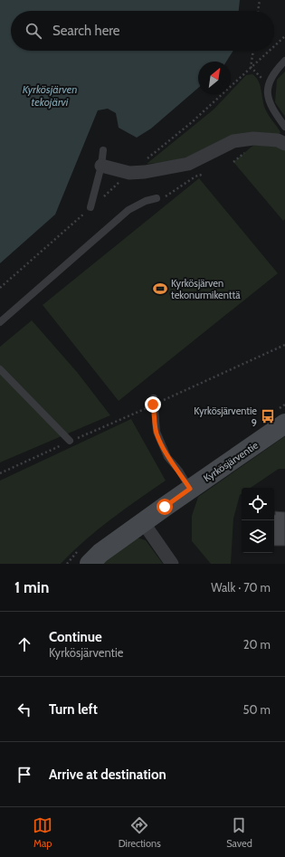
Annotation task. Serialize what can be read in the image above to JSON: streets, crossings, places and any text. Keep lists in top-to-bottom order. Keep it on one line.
{"streets":{"street":["Kyrkösjärventie"]},"water":["Kyrkösjärven tekojärvi"],"places":{"sports":["Kyrkösjärven tekonurmikenttä"],"bus stop":["Kyrkösjärventie 9"]},"north":"top right","page":{"search":"Search here","heading":["1 min","Walk · 70 m"],"list":[["Continue","Kyrkösjärventie","20 m"],["Turn left","50 m"],"Arrive at destination"],"nav":["Map","Directions","Saved"]}}
